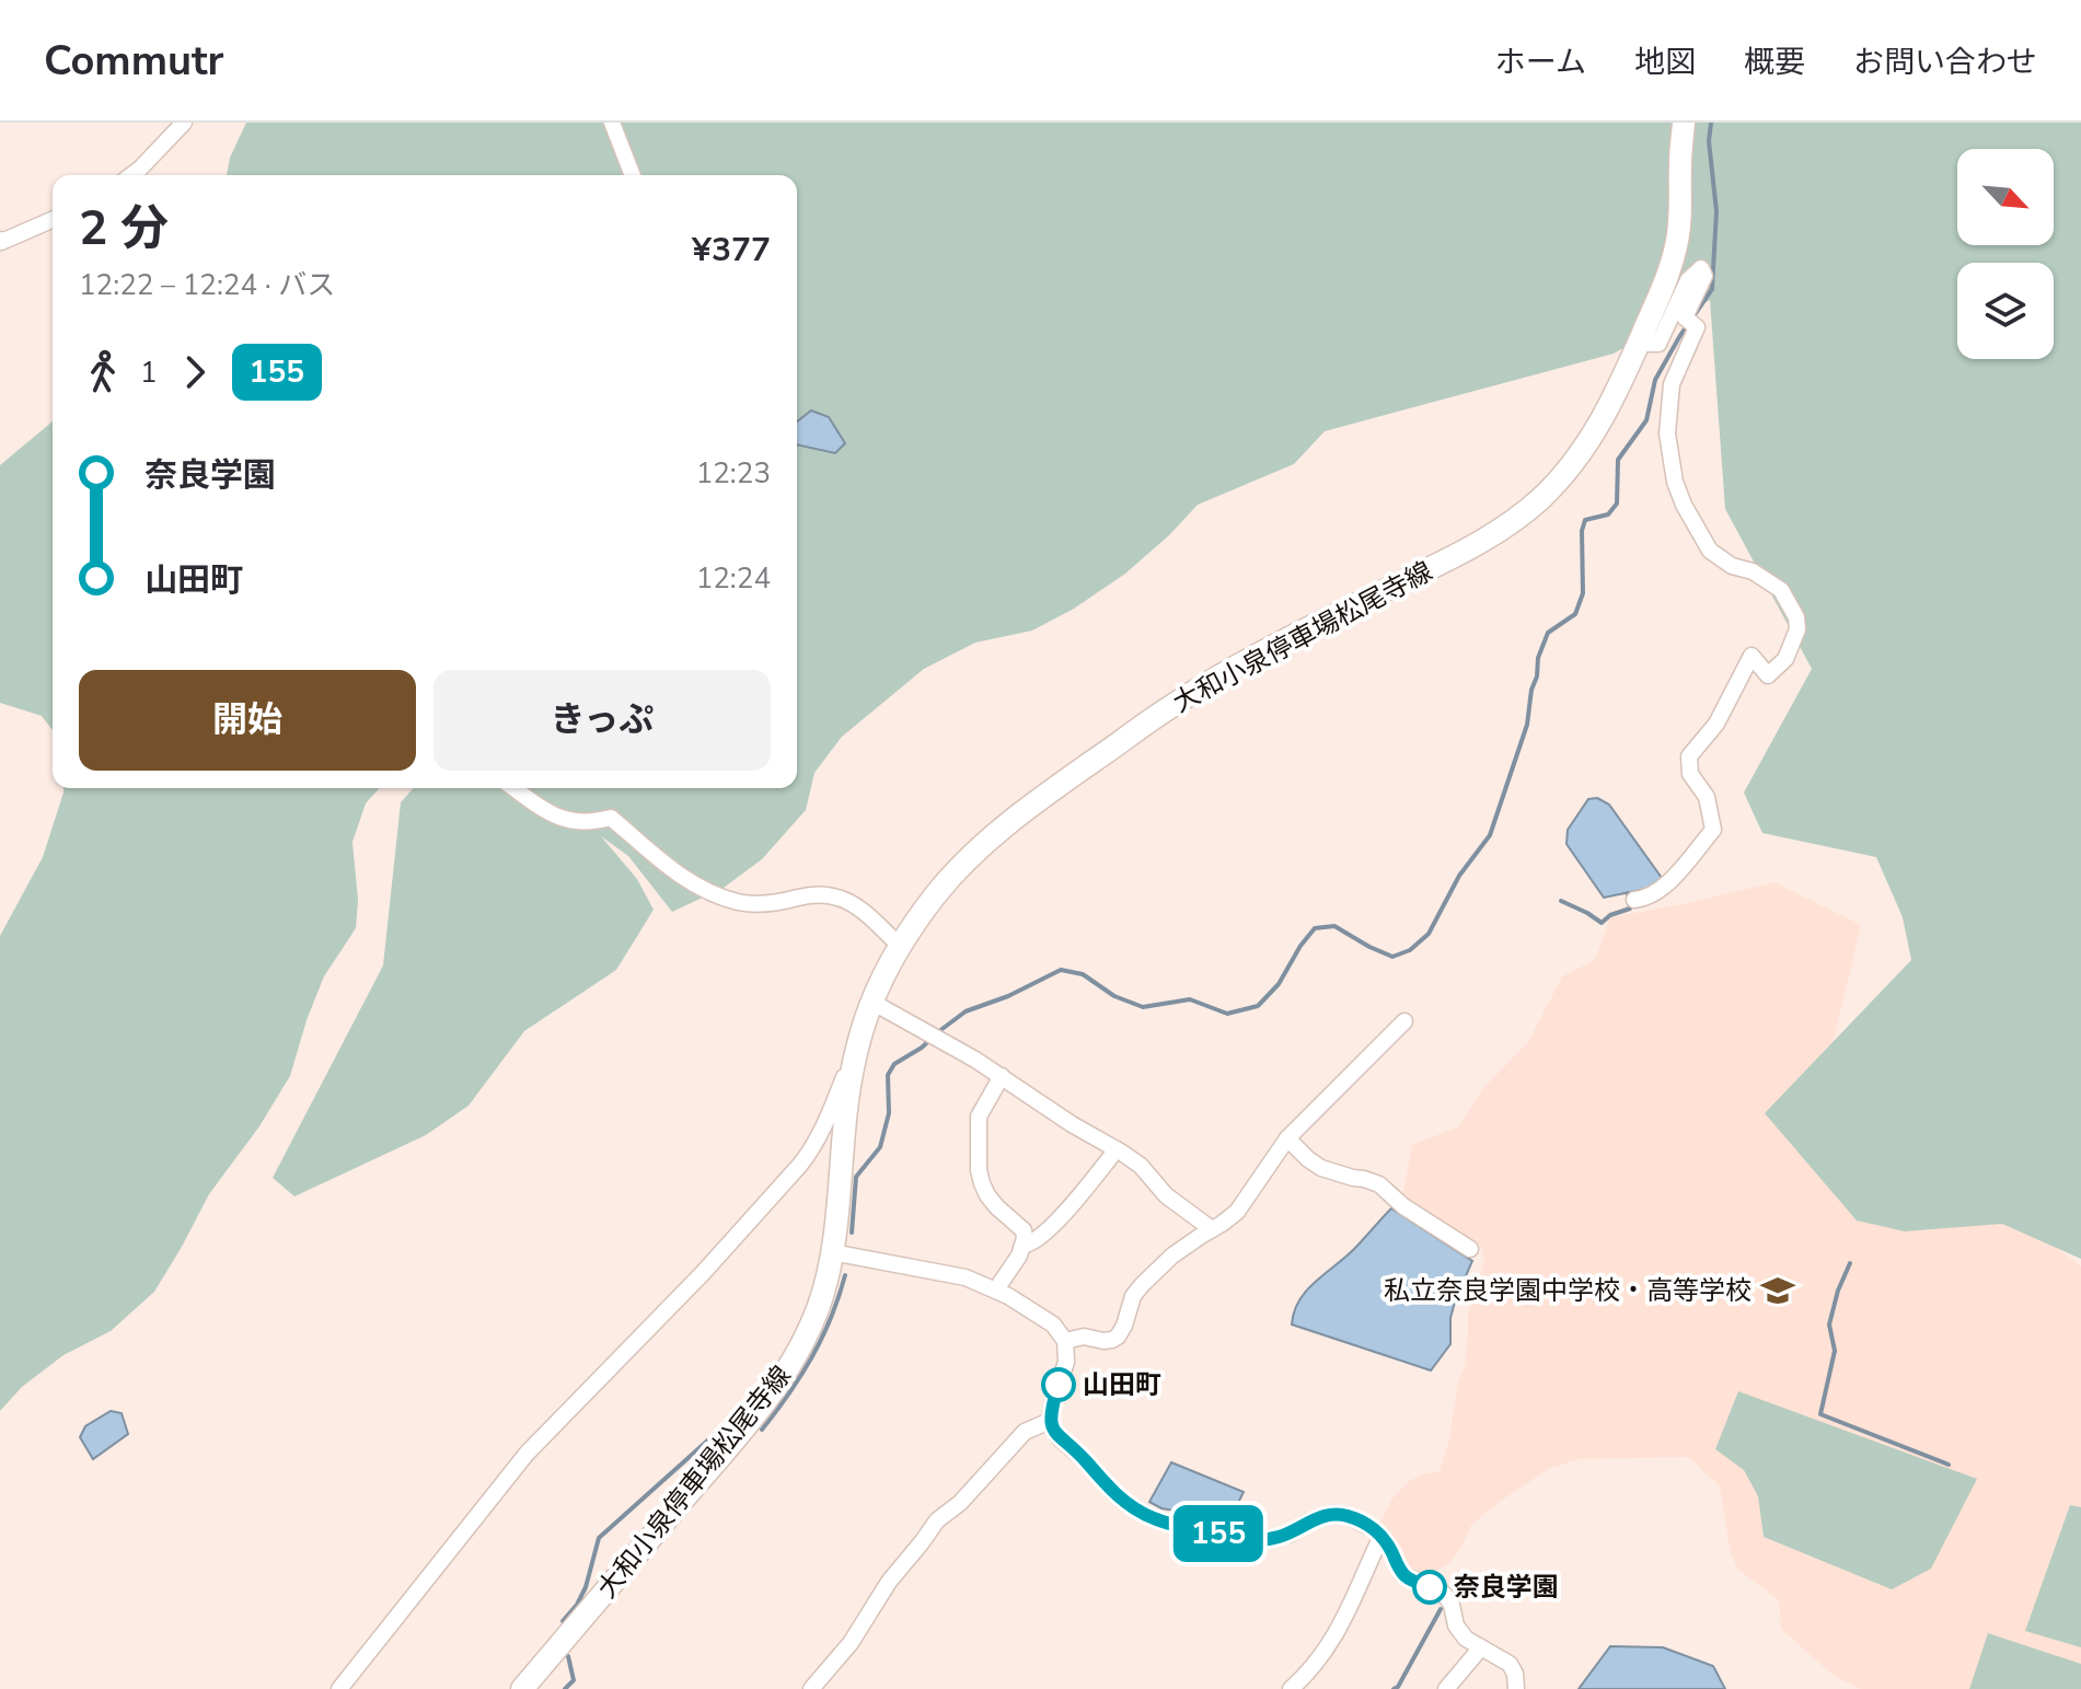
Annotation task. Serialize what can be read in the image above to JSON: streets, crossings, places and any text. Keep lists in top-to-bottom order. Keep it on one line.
{"streets":{"main road":["大和小泉停車場松尾寺線"]},"places":{"school or university":["私立奈良学園中学校・高等学校"],"other":["山田町","奈良学園"]},"lines":["bus line 155"],"north":"bottom right","page":{"header":"Commutr","nav":["ホーム","地図","概要","お問い合わせ"],"on_map":"155","heading":["2 分","12:22 – 12:24 · バス","¥377"],"legs":["1","155"],"list":[{"name":"奈良学園","value":"12:23"},{"name":"山田町","value":"12:24"}],"buttons":["開始","きっぷ"]}}
